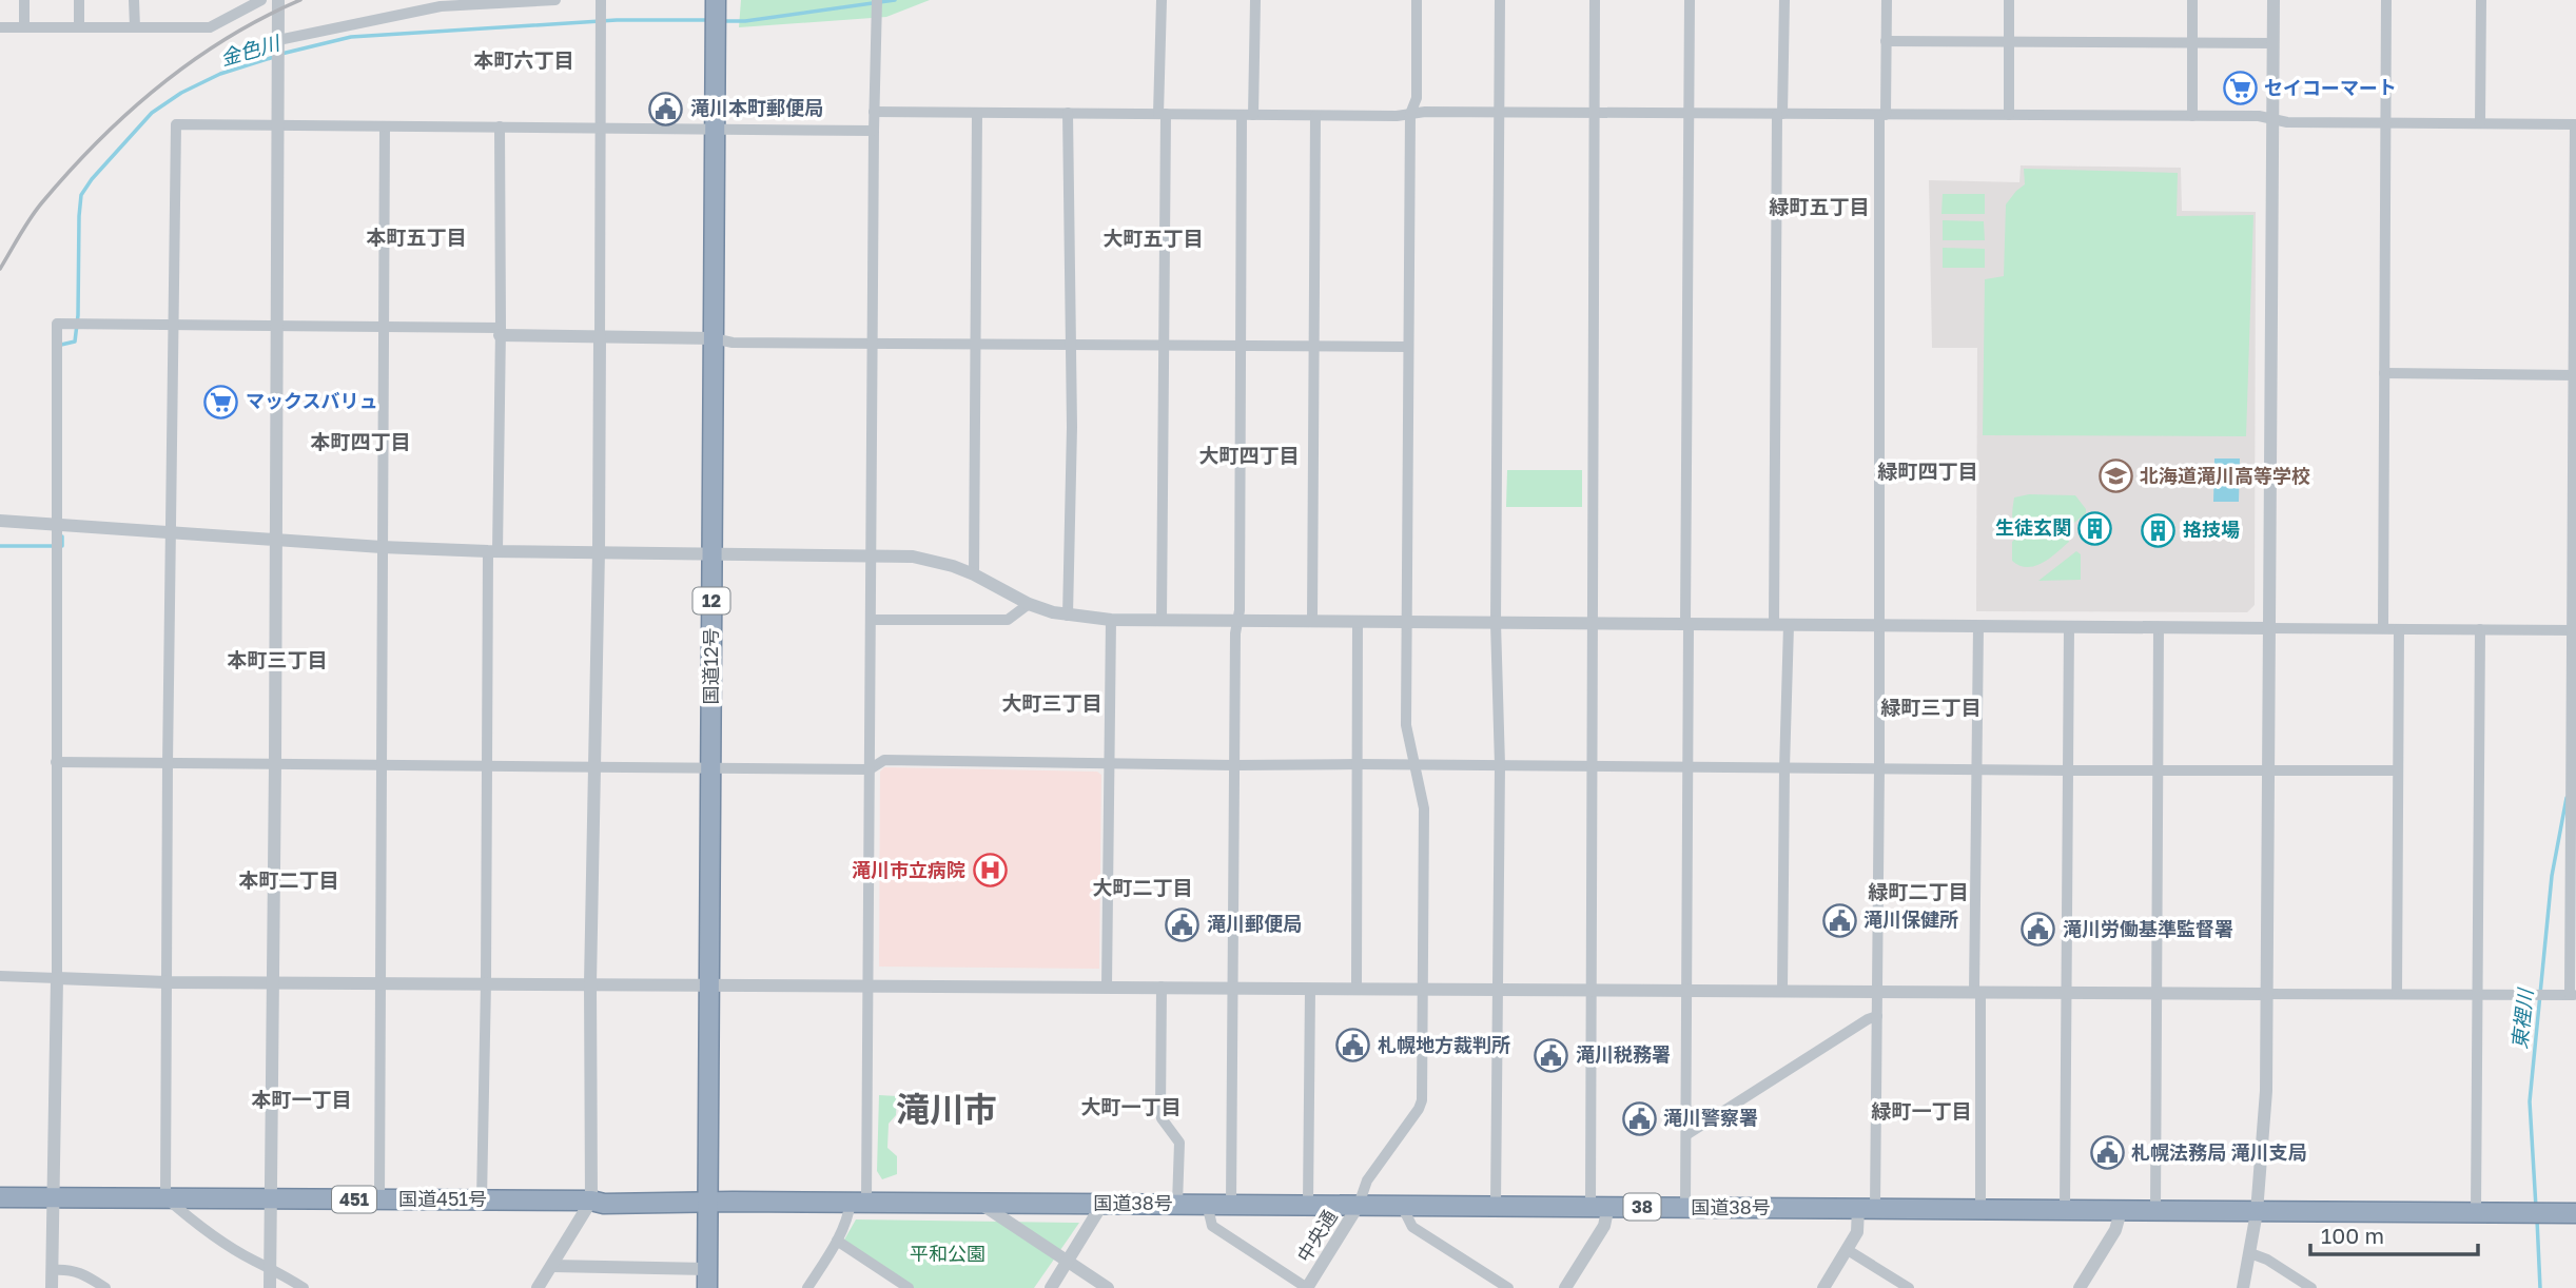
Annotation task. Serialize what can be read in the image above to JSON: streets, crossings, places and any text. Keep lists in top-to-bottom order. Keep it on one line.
{"streets":{"highway":["12","国道12号","451","国道451号","国道38号","38"],"street":["中央通"]},"crossings":[["国道12号","国道451号"],["国道12号","国道38号"],["国道451号","国道38号"],["国道38号","中央通"]],"districts":["本町六丁目","緑町五丁目","本町五丁目","大町五丁目","本町四丁目","大町四丁目","緑町四丁目","本町三丁目","大町三丁目","緑町三丁目","本町二丁目","大町二丁目","緑町二丁目","本町一丁目","大町一丁目","滝川市","緑町一丁目"],"water":["金色川","東裡川"],"parks":["平和公園"],"places":{"supermarket":["セイコーマート","マックスバリュ"],"public building":["滝川本町郵便局","滝川保健所","滝川郵便局","滝川労働基準監督署","札幌地方裁判所","滝川税務署","滝川警察署","札幌法務局 滝川支局"],"school or university":["北海道滝川高等学校"],"building":["生徒玄関","挌技場"],"hospital":["滝川市立病院"]},"scale_bar":"100 m"}
